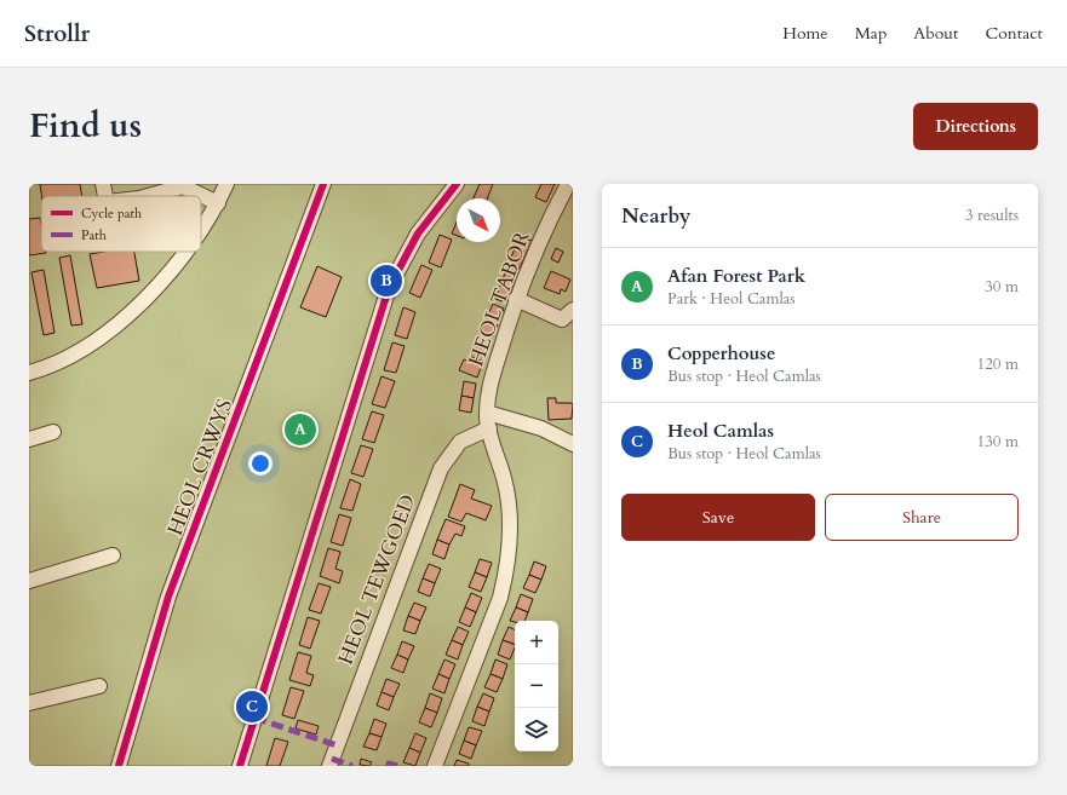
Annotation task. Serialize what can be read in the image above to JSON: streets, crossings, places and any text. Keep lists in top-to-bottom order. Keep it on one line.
{"streets":{"street":["HEOL TABOR","HEOL CRWYS","HEOL TEWGOED"]},"crossings":[["HEOL TABOR","HEOL TEWGOED"]],"legend":["Cycle path","Path"],"north":"bottom right","page":{"header":"Strollr","nav":["Home","Map","About","Contact"],"title":"Find us","buttons":["Directions",["Save","Share"]],"heading":["Nearby","3 results"],"list":[{"mark":"A","name":"Afan Forest Park","note":"Park · Heol Camlas","value":"30 m"},{"mark":"B","name":"Copperhouse","note":"Bus stop · Heol Camlas","value":"120 m"},{"mark":"C","name":"Heol Camlas","note":"Bus stop · Heol Camlas","value":"130 m"}],"pins":["B","A","C"],"map_buttons":["+","−"]}}
